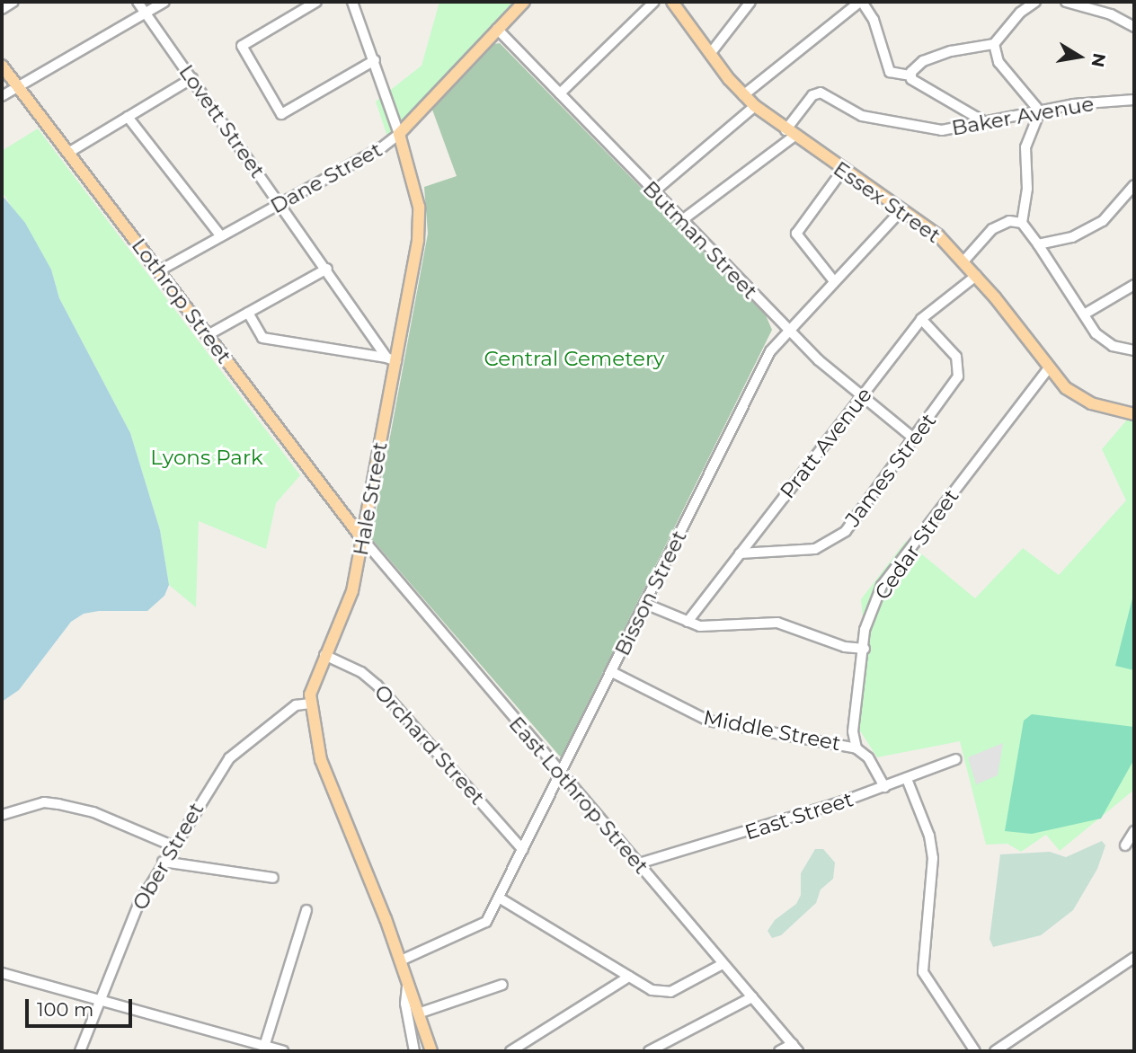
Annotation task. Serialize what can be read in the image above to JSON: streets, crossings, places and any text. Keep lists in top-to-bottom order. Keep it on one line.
{"streets":{"main road":["Dane Street","Essex Street","Lothrop Street","Hale Street"],"street":["Baker Avenue","Lovett Street","Butman Street","Pratt Avenue","James Street","Cedar Street","Bisson Street","Middle Street","Orchard Street","East Lothrop Street","East Street","Ober Street"]},"crossings":[["Baker Avenue","Essex Street"],["Lovett Street","Dane Street"],["Lovett Street","Hale Street"],["Dane Street","Butman Street"],["Dane Street","Lothrop Street"],["Dane Street","Hale Street"],["Essex Street","Pratt Avenue"],["Essex Street","Cedar Street"],["Essex Street","Bisson Street"],["Butman Street","Pratt Avenue"],["Butman Street","James Street"],["Butman Street","Bisson Street"],["Lothrop Street","Hale Street"],["Lothrop Street","East Lothrop Street"],["Pratt Avenue","James Street"],["Hale Street","Bisson Street"],["Hale Street","Orchard Street"],["Hale Street","East Lothrop Street"],["Hale Street","Ober Street"],["Cedar Street","Middle Street"],["Bisson Street","Middle Street"],["Bisson Street","Orchard Street"],["Bisson Street","East Lothrop Street"],["Middle Street","East Street"],["East Lothrop Street","East Street"]],"parks":["Central Cemetery","Lyons Park"],"scale_bar":"100 m","north":"right"}
